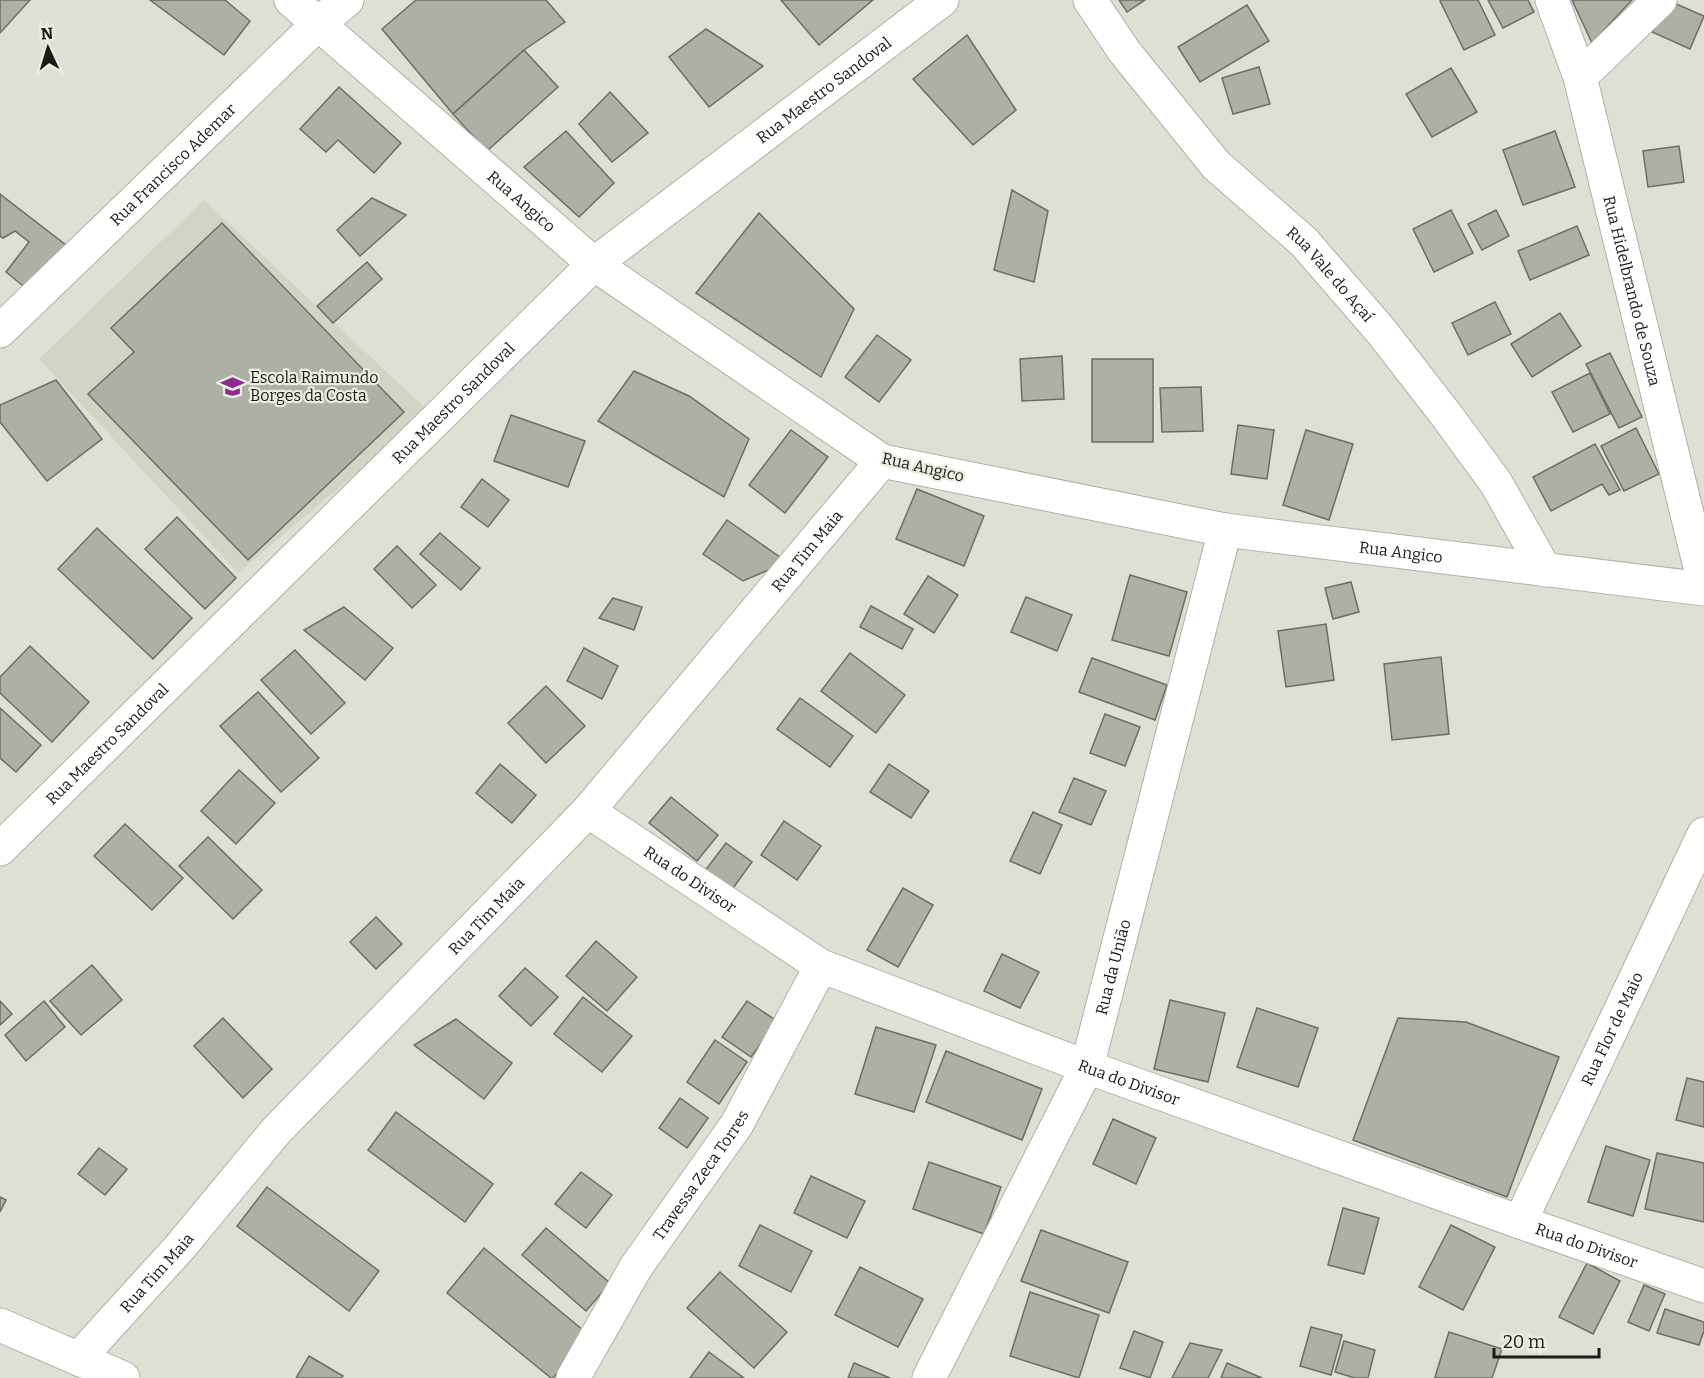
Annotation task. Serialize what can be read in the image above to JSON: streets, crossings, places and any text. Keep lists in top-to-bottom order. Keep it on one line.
{"streets":{"street":["Rua Maestro Sandoval","Rua Francisco Ademar","Rua Angico","Rua Vale do Açaí","Rua Hidelbrando de Souza","Rua Tim Maia","Rua do Divisor","Rua da União","Rua Flor de Maio","Travessa Zeca Torres"]},"crossings":[["Rua Maestro Sandoval","Rua Angico"],["Rua Francisco Ademar","Rua Angico"],["Rua Angico","Rua Vale do Açaí"],["Rua Angico","Rua Tim Maia"],["Rua Angico","Rua da União"],["Rua Tim Maia","Rua do Divisor"],["Rua do Divisor","Rua da União"],["Rua do Divisor","Rua Flor de Maio"],["Rua do Divisor","Travessa Zeca Torres"]],"places":{"school or university":["Escola Raimundo Borges da Costa"]},"scale_bar":"20 m","north":"top"}
